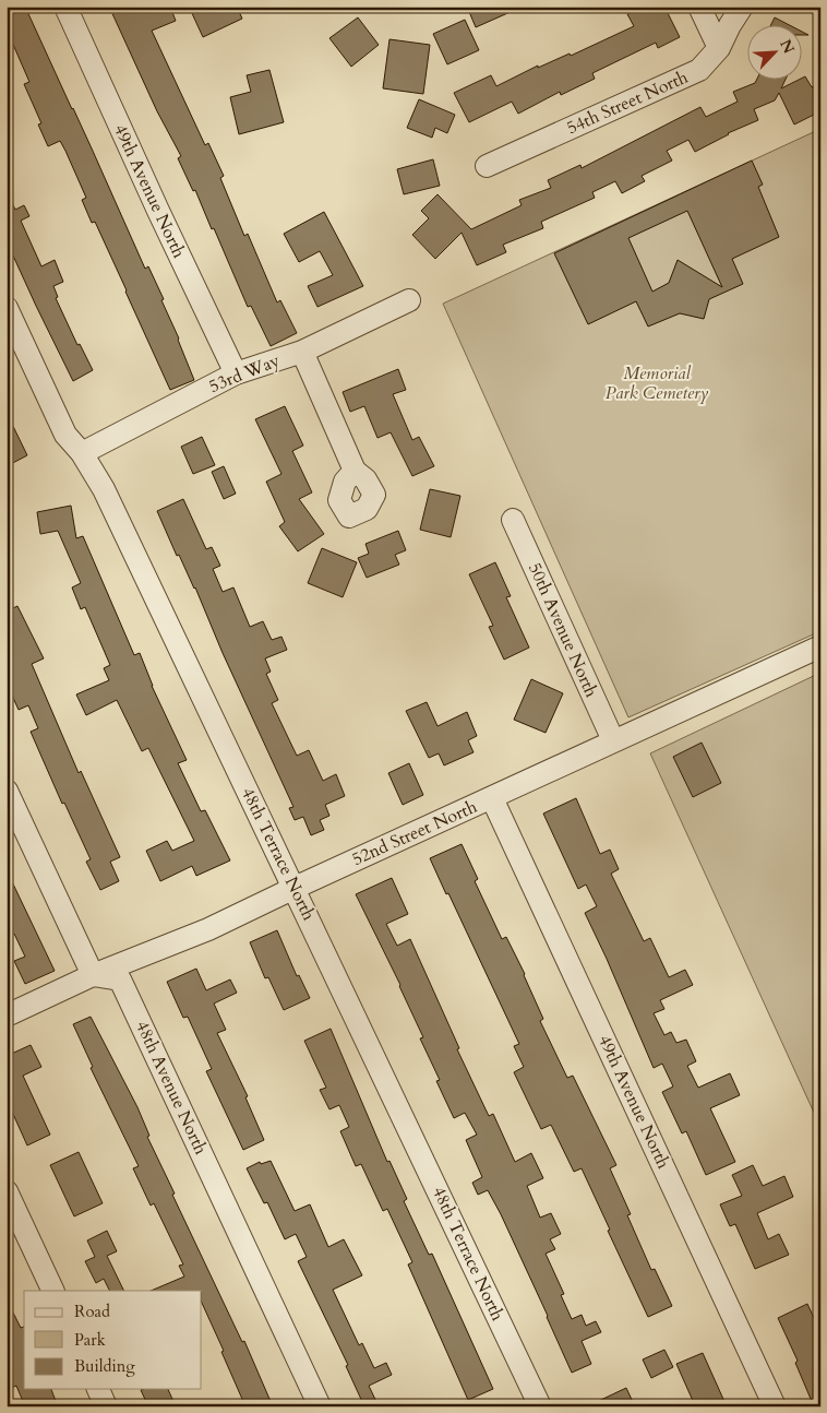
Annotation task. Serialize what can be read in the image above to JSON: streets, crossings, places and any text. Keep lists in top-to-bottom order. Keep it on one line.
{"streets":{"street":["54th Street North","49th Avenue North","53rd Way","50th Avenue North","52nd Street North","48th Terrace North","48th Avenue North"]},"crossings":[["49th Avenue North","53rd Way"],["49th Avenue North","52nd Street North"],["53rd Way","48th Terrace North"],["50th Avenue North","52nd Street North"],["52nd Street North","48th Terrace North"],["52nd Street North","48th Avenue North"]],"parks":["Memorial Park Cemetery"],"legend":["Road","Park","Building"],"north":"top right"}
